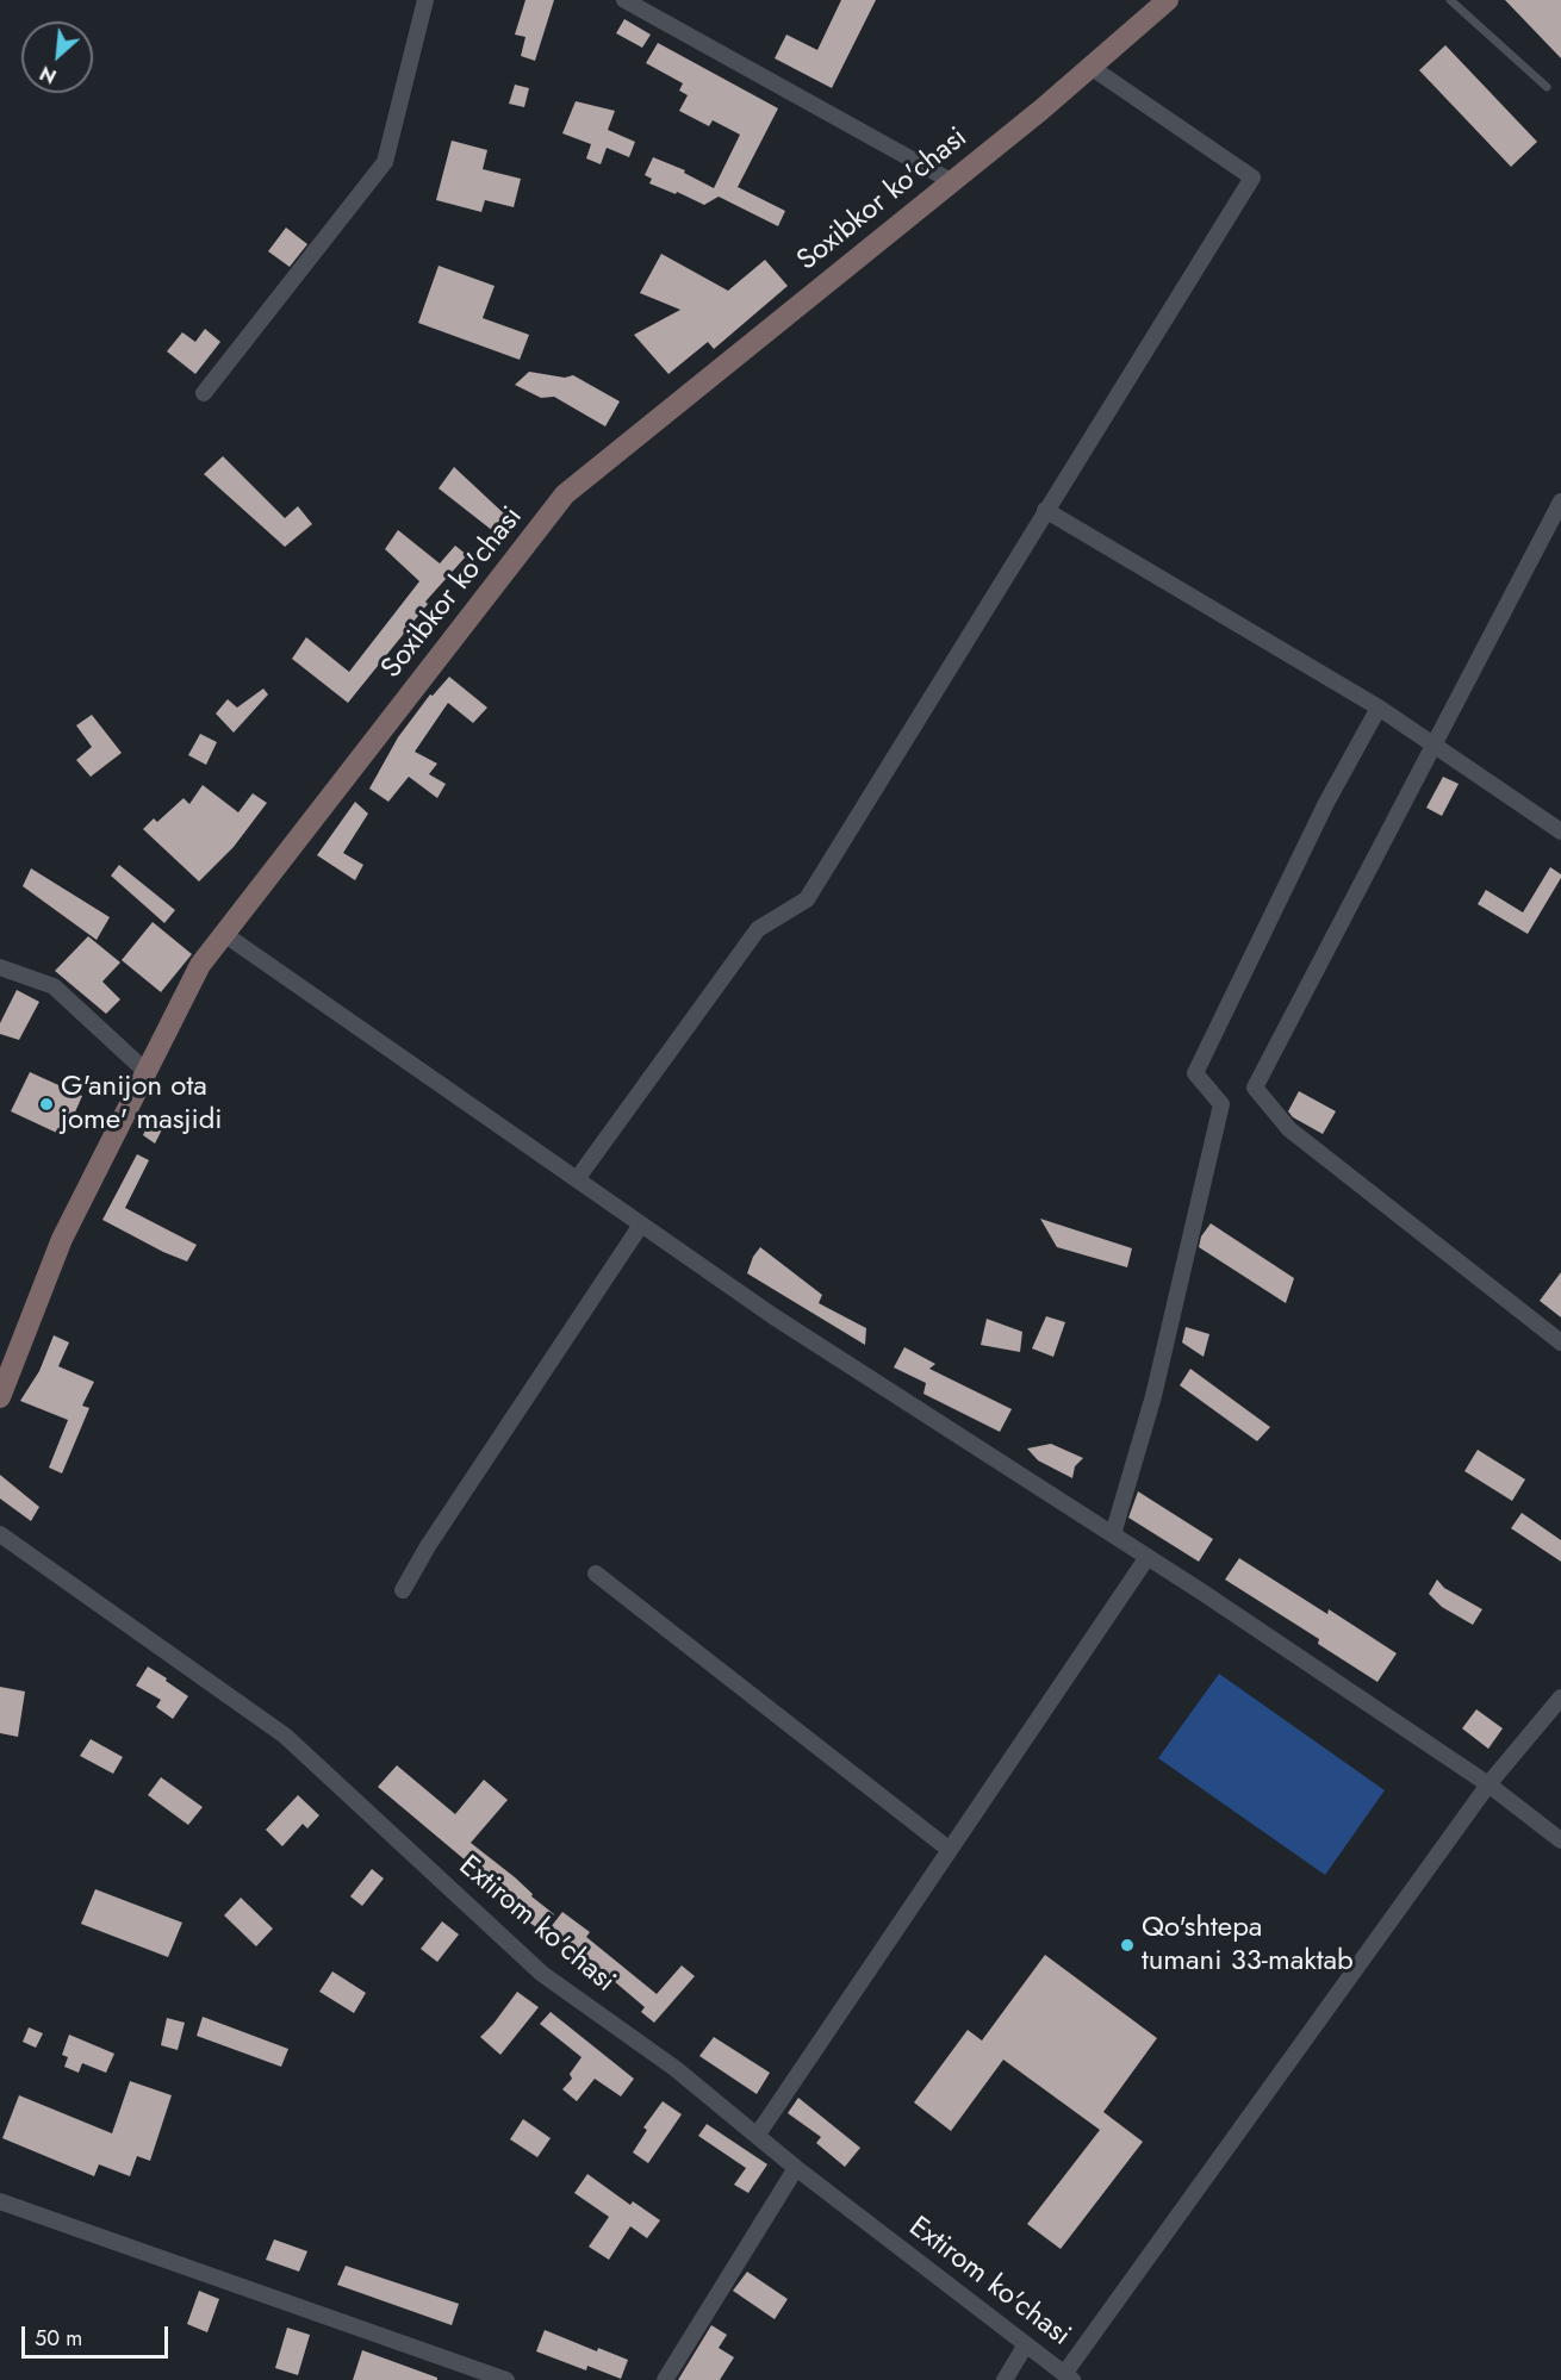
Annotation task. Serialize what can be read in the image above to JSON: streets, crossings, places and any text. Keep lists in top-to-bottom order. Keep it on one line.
{"streets":{"main road":["Soxibkor ko'chasi"],"street":["Extirom ko'chasi"]},"places":["G'anijon ota jome' masjidi","Qo'shtepa tumani 33-maktab"],"scale_bar":"50 m","north":"bottom left"}
